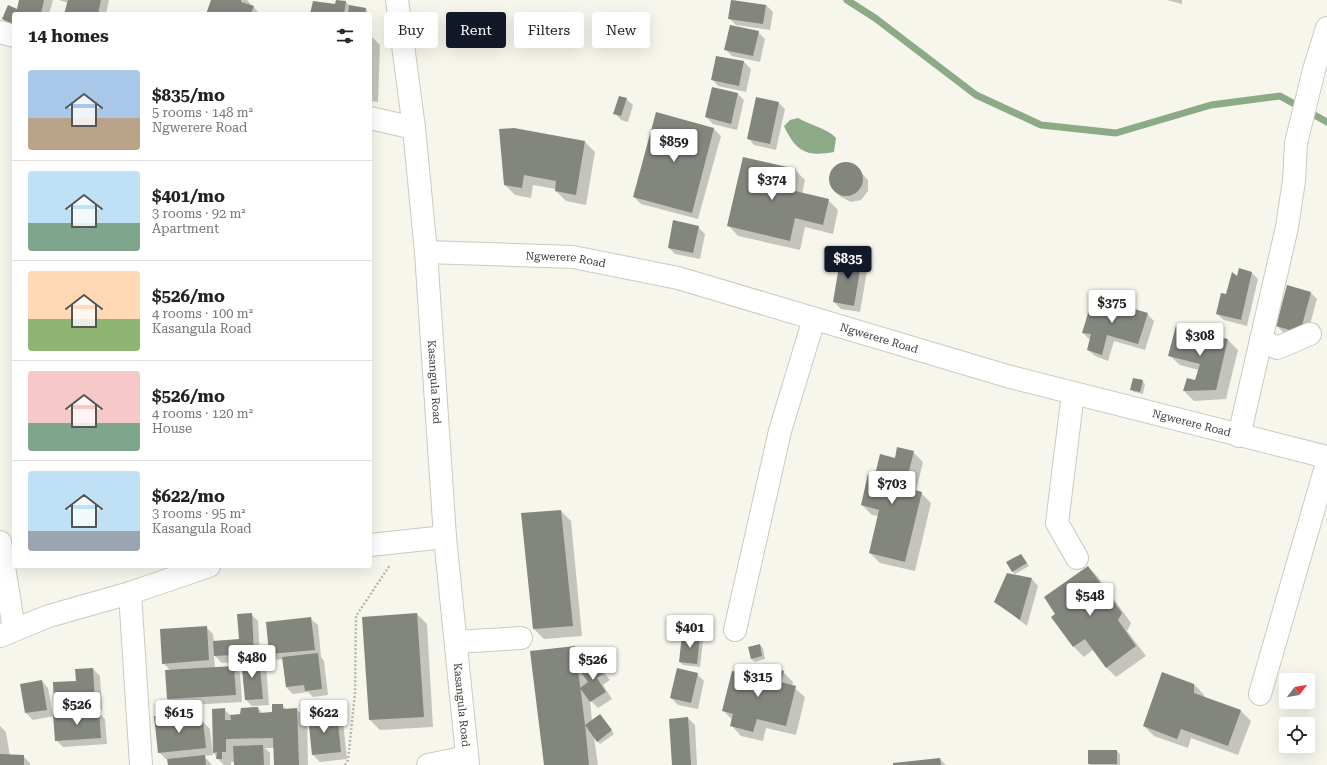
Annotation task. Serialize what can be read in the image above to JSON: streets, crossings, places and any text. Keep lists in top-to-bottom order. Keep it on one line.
{"streets":{"street":["Ngwerere Road","Kasangula Road"]},"crossings":[["Ngwerere Road","Kasangula Road"]],"north":"top right","page":{"chip":["Buy","Rent","Filters","New"],"heading":"14 homes","list":[{"name":"$835/mo","note":"5 rooms · 148 m² · Ngwerere Road"},{"name":"$401/mo","note":"3 rooms · 92 m² · Apartment"},{"name":"$526/mo","note":"4 rooms · 100 m² · Kasangula Road"},{"name":"$526/mo","note":"4 rooms · 120 m² · House"},{"name":"$622/mo","note":"3 rooms · 95 m² · Kasangula Road"}],"price":["$859","$374","$835","$375","$308","$703","$548","$401","$480","$526","$315","$526","$615","$622"]}}
